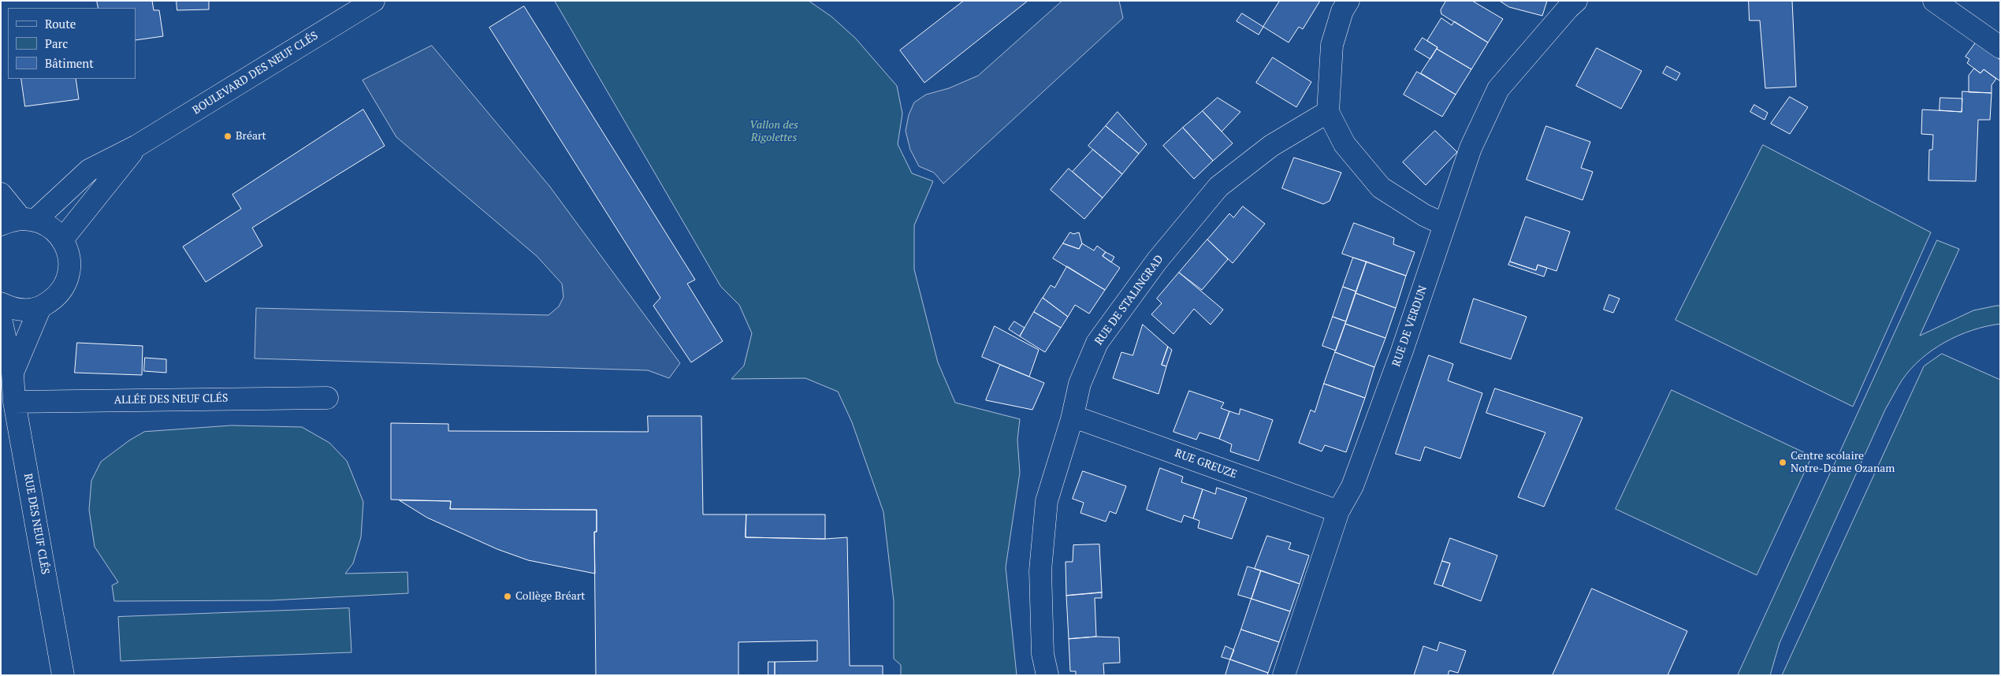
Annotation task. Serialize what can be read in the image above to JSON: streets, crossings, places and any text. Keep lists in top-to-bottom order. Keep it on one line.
{"streets":{"street":["BOULEVARD DES NEUF CLÉS","RUE DE STALINGRAD","RUE DE VERDUN","ALLÉE DES NEUF CLÉS","RUE GREUZE","RUE DES NEUF CLÉS"]},"crossings":[["RUE DE STALINGRAD","RUE GREUZE"],["RUE DE VERDUN","RUE GREUZE"],["ALLÉE DES NEUF CLÉS","RUE DES NEUF CLÉS"]],"parks":["Vallon des Rigolettes"],"places":["Bréart","Centre scolaire Notre-Dame Ozanam","Collège Bréart"],"legend":["Route","Parc","Bâtiment"]}
